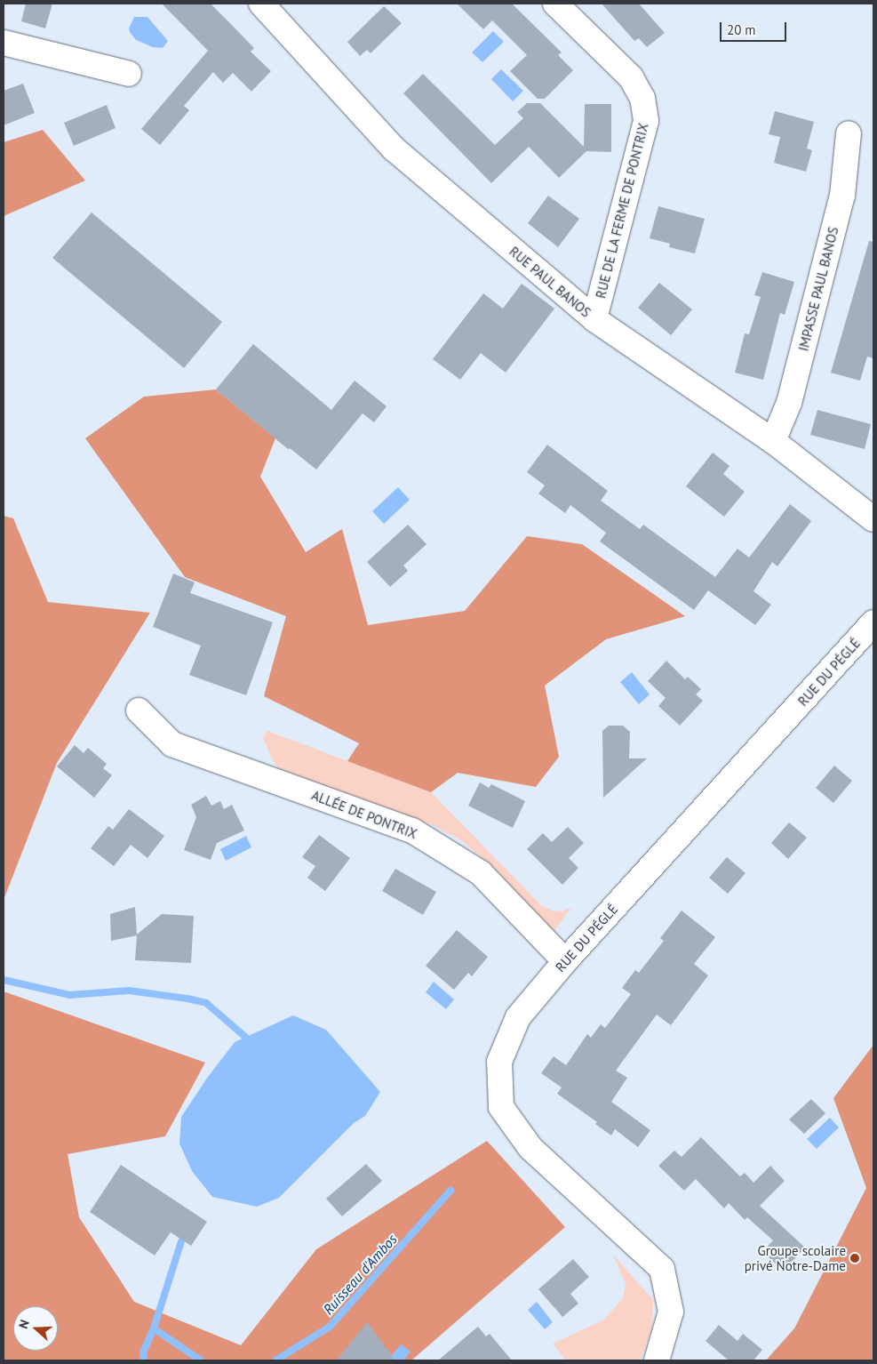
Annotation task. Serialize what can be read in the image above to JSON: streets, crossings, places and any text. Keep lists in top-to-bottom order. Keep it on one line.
{"streets":{"street":["RUE DE LA FERME DE PONTRIX","RUE PAUL BANOS","IMPASSE PAUL BANOS","RUE DU PÉGLÉ","ALLÉE DE PONTRIX"]},"crossings":[["RUE DE LA FERME DE PONTRIX","RUE PAUL BANOS"],["RUE PAUL BANOS","IMPASSE PAUL BANOS"],["RUE DU PÉGLÉ","ALLÉE DE PONTRIX"]],"water":["Ruisseau d'Ambos"],"places":["Groupe scolaire privé Notre-Dame"],"scale_bar":"20 m","north":"left"}
